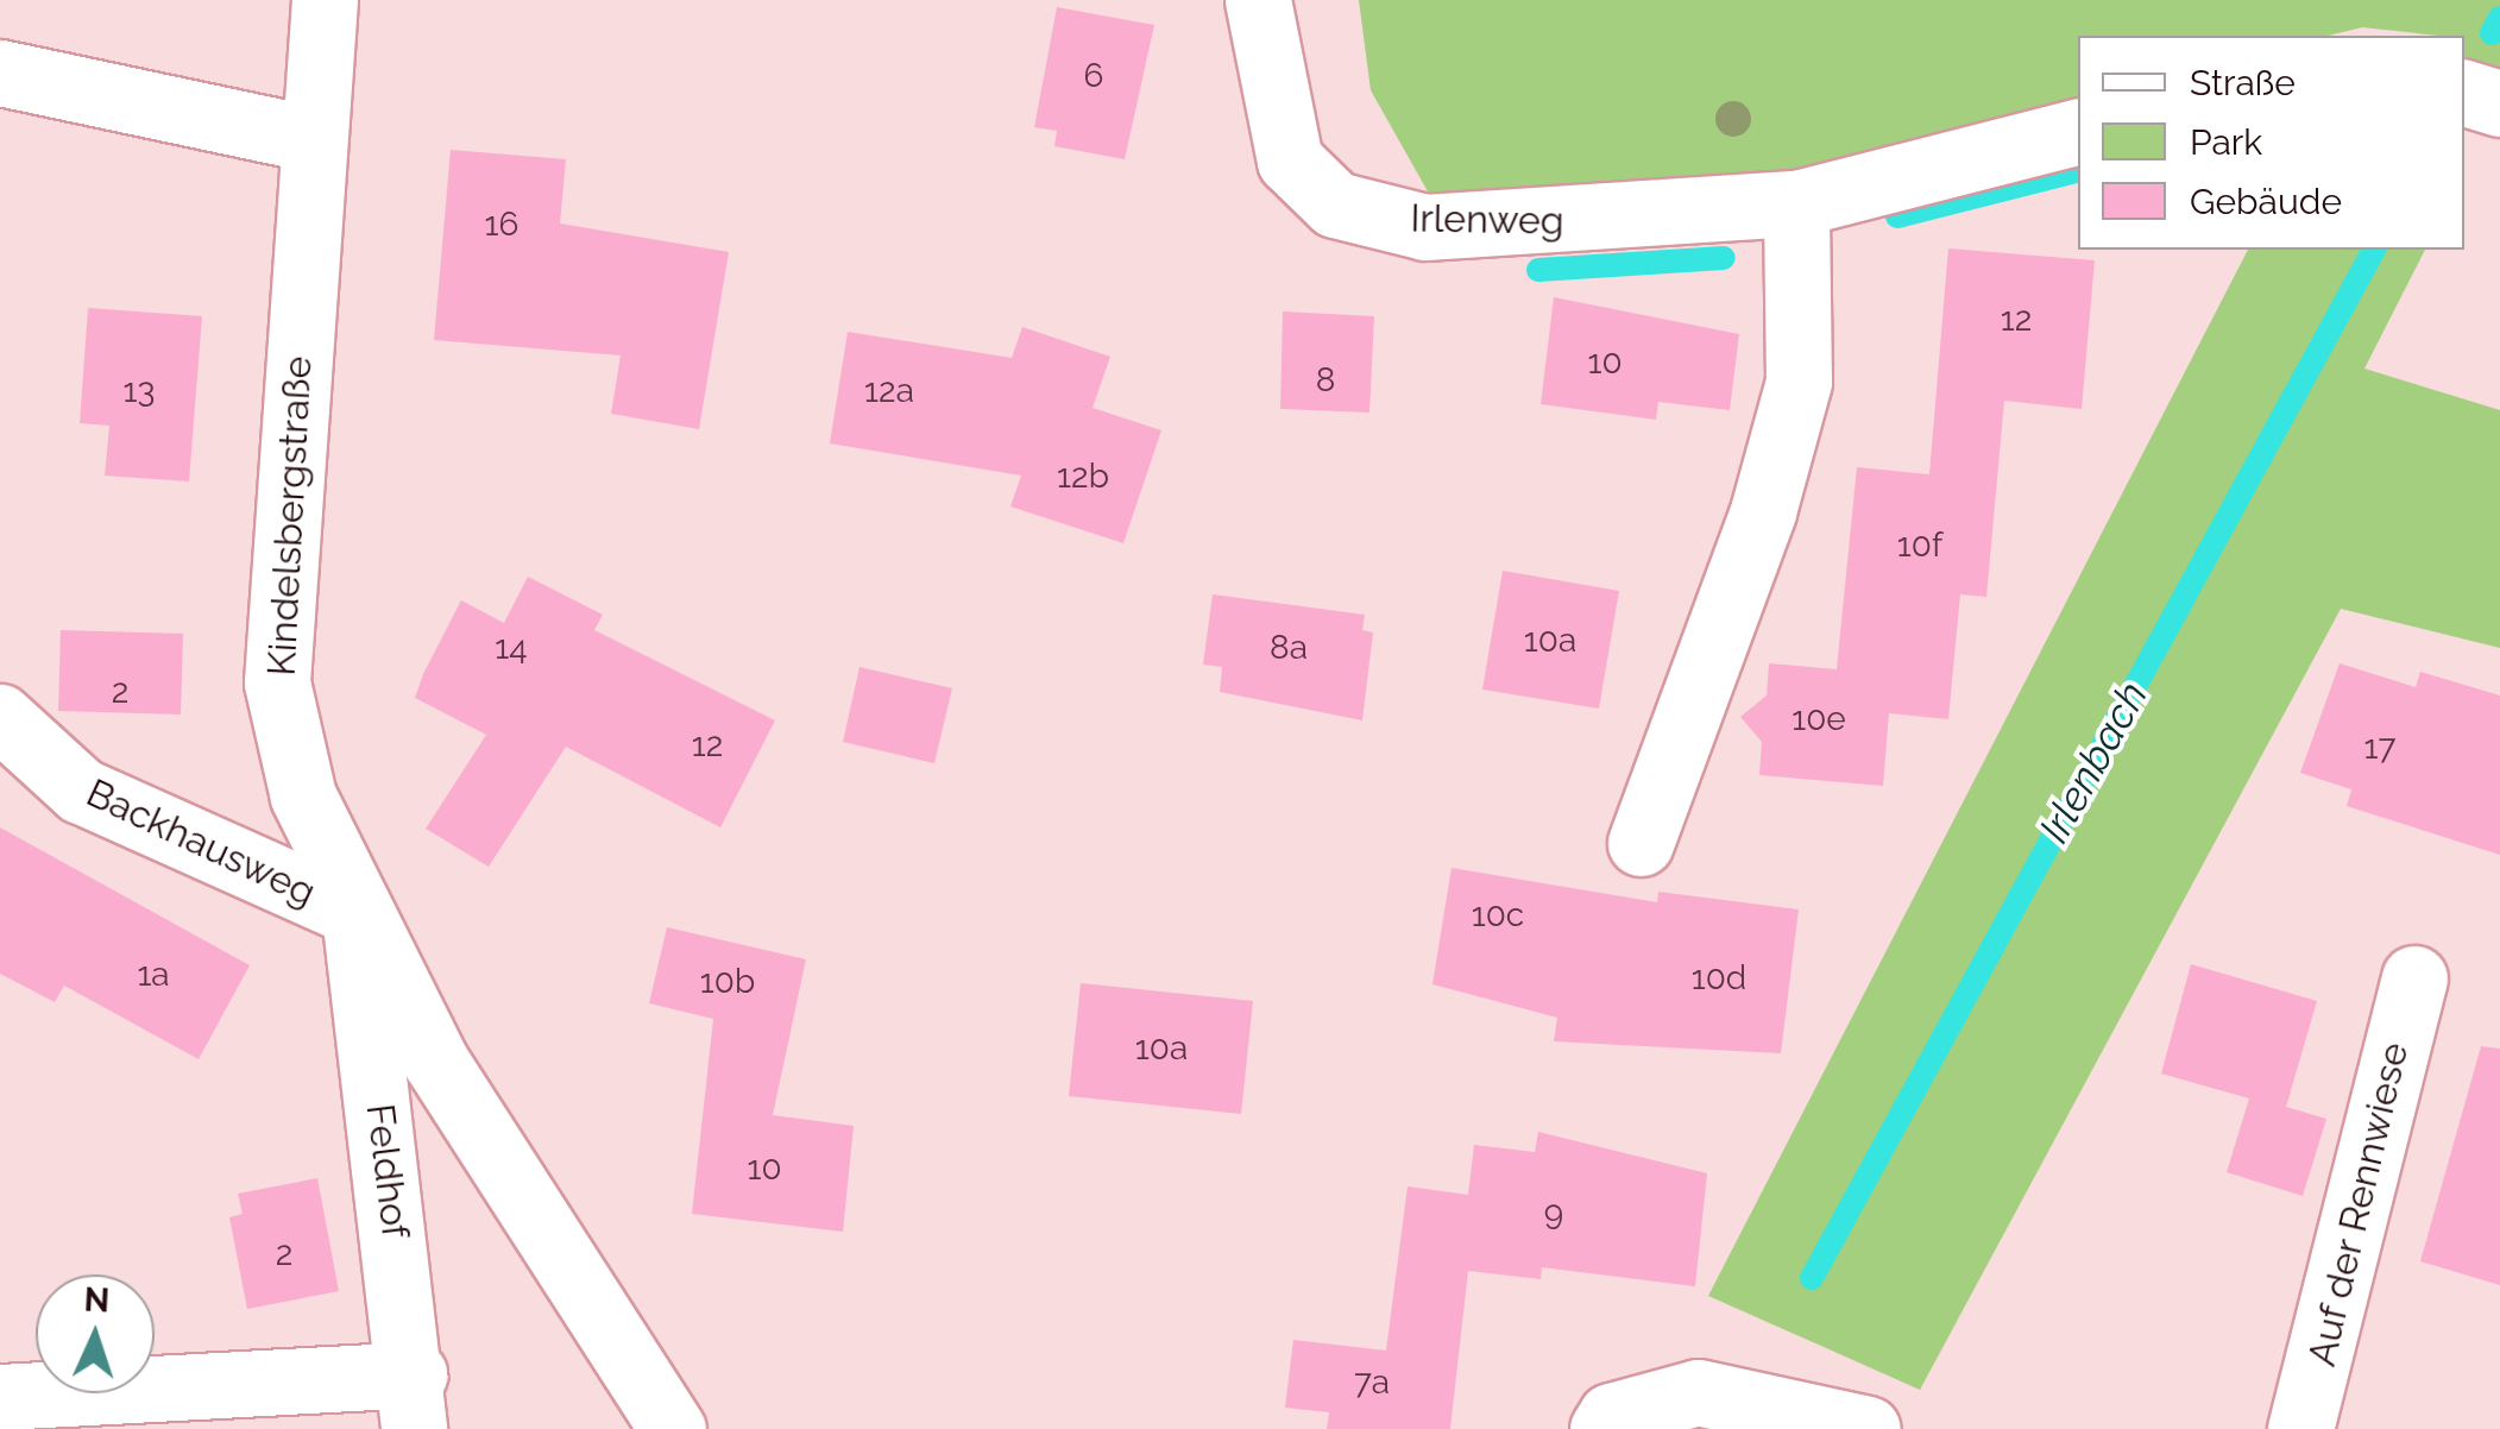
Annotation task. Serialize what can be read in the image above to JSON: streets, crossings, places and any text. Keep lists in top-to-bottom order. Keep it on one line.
{"streets":{"street":["Irlenweg","Kindelsbergstraße","Backhausweg","Feldhof","Auf der Rennwiese"]},"crossings":[["Kindelsbergstraße","Backhausweg"],["Kindelsbergstraße","Feldhof"],["Backhausweg","Feldhof"]],"water":["Irlenbach"],"house_numbers":["6","16","12","10","8","13","12a","12b","10f","10a","14","8a","2","10e","12","17","10c","1a","10d","10b","10a","10","9","2","7a"],"legend":["Straße","Park","Gebäude"],"north":"top"}
